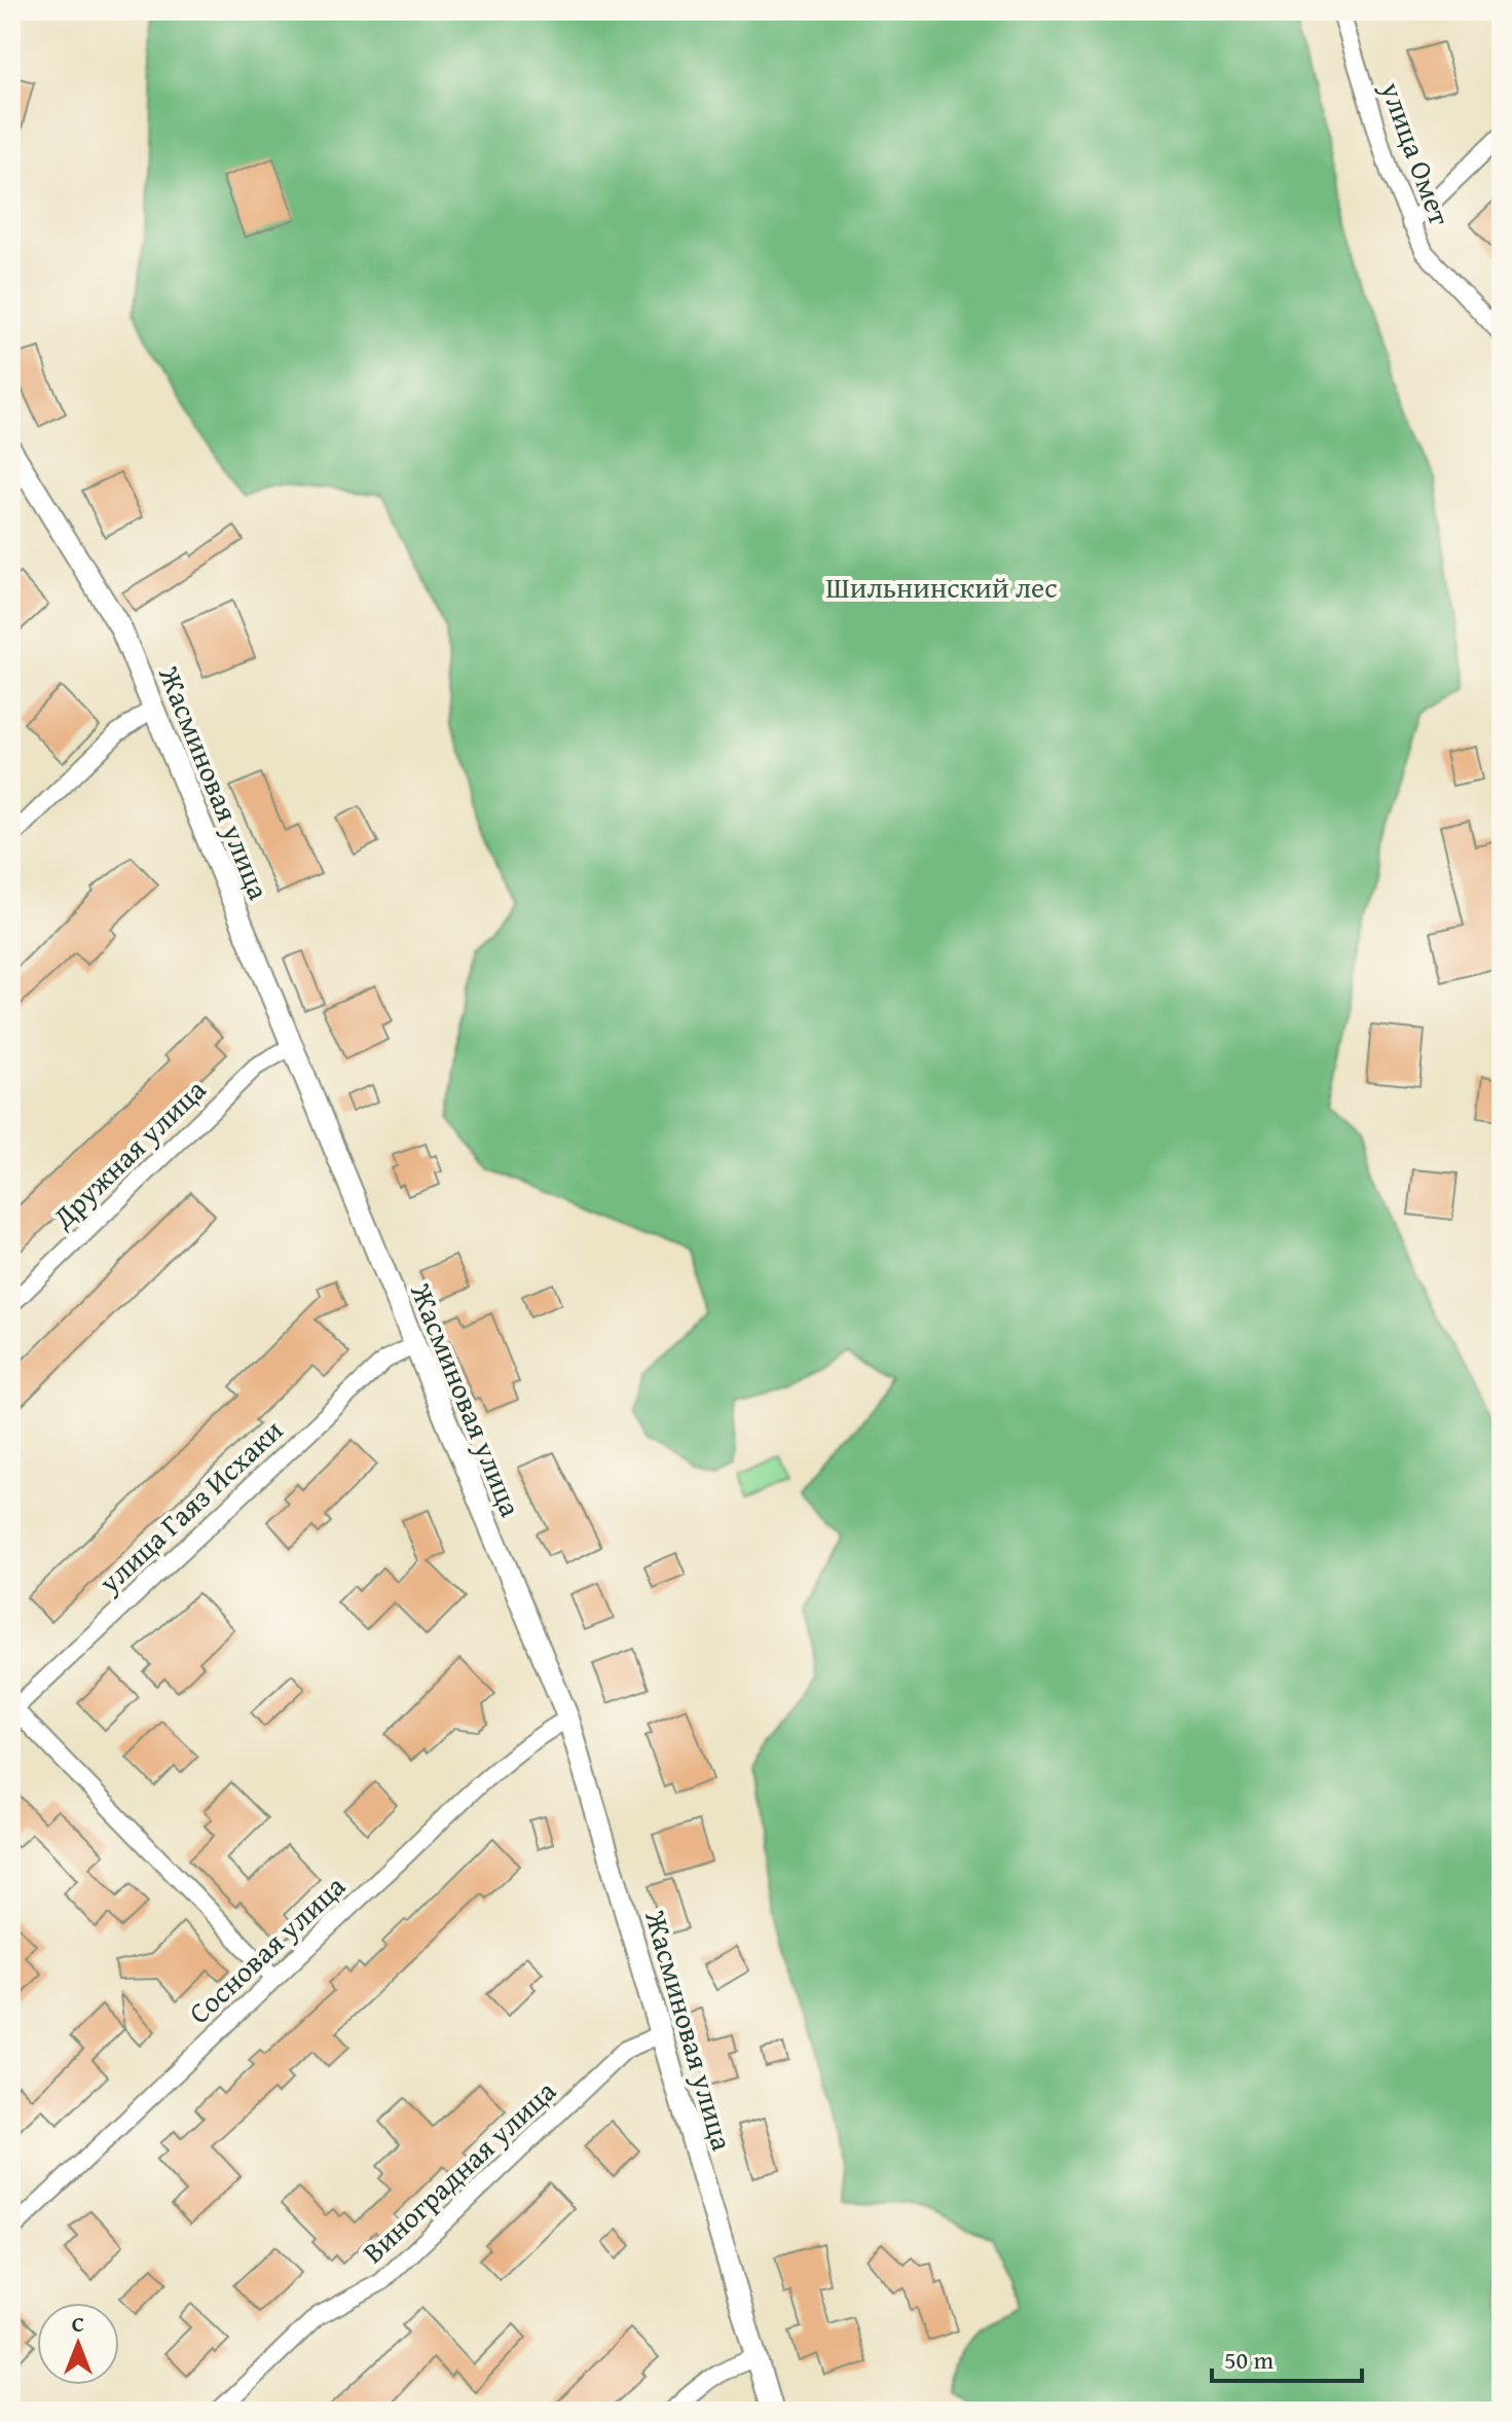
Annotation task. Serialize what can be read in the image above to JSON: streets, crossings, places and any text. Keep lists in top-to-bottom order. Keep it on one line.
{"streets":{"street":["улица Омет","Жасминовая улица","Дружная улица","улица Гаяз Исхаки","Сосновая улица","Виноградная улица"]},"crossings":[["Жасминовая улица","Дружная улица"],["Жасминовая улица","улица Гаяз Исхаки"],["Жасминовая улица","Сосновая улица"],["Жасминовая улица","Виноградная улица"]],"parks":["Шильнинский лес"],"scale_bar":"50 m","north":"top"}
